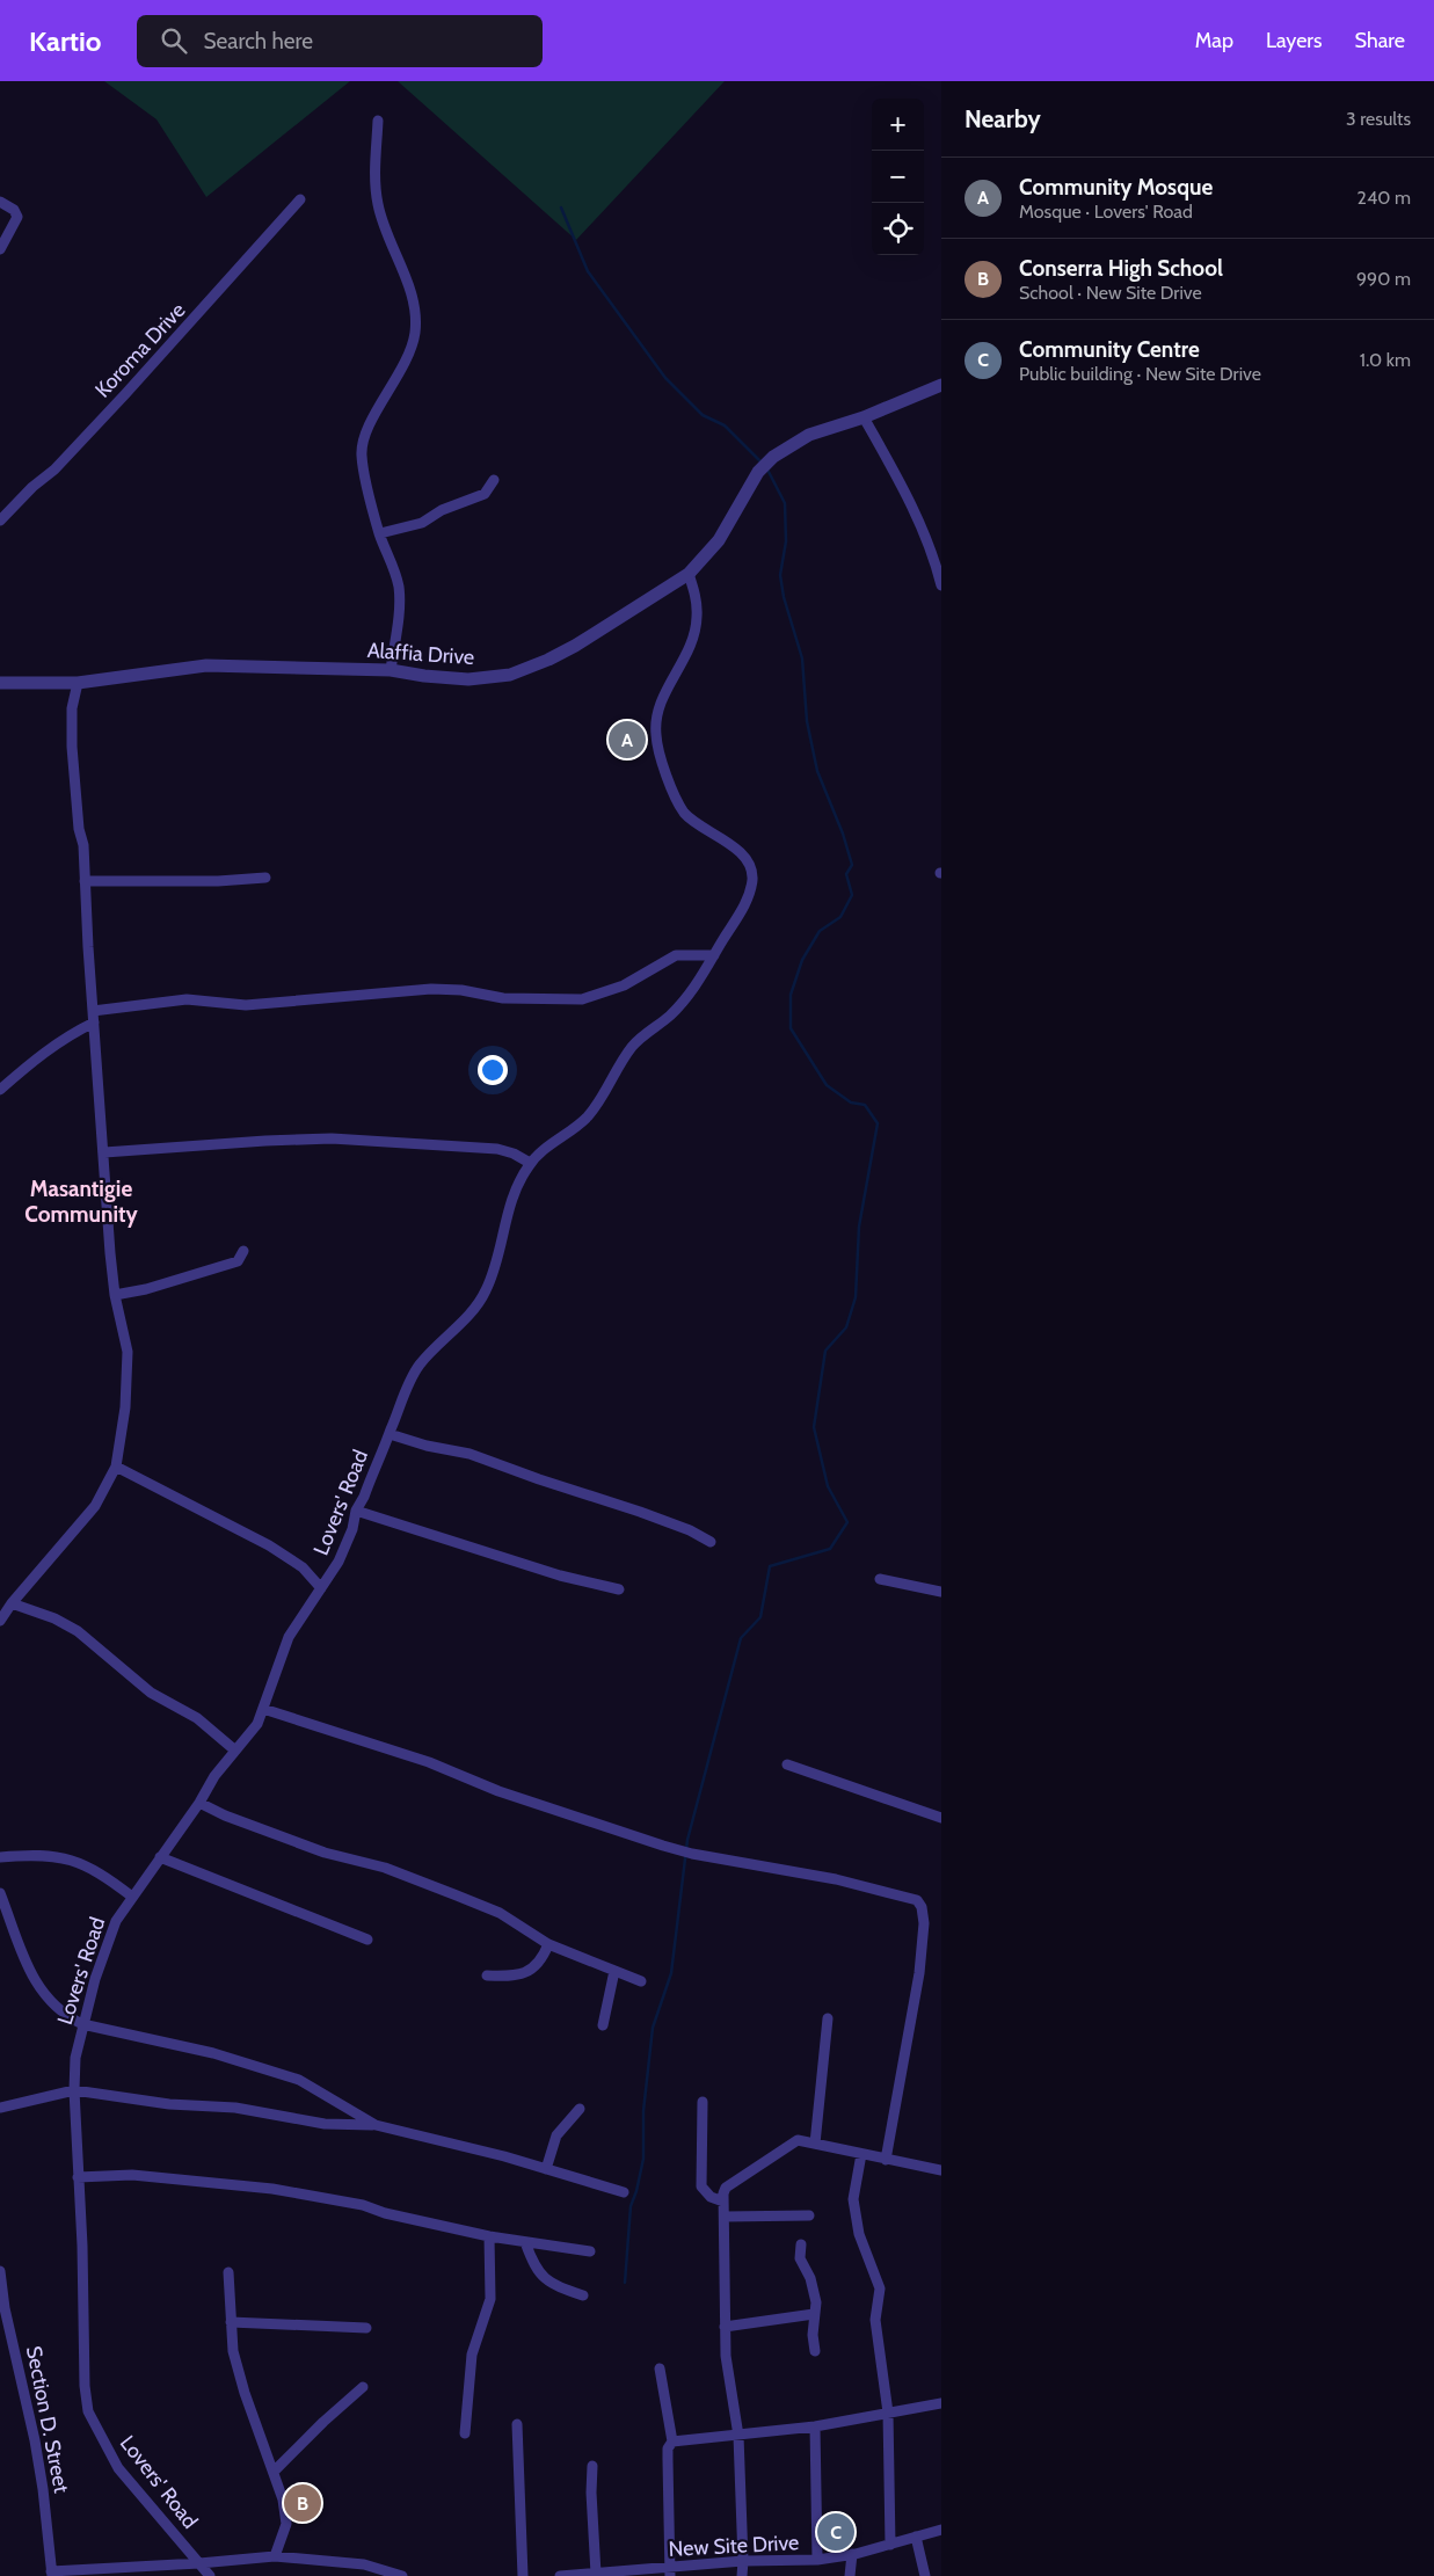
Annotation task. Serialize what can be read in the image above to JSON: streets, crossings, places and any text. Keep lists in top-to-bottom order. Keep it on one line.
{"streets":{"street":["Koroma Drive","Alaffia Drive","Lovers' Road","Section D. Street","New Site Drive"]},"crossings":[["Alaffia Drive","Lovers' Road"]],"districts":["Masantigie Community"],"page":{"header":"Kartio","search":"Search here","nav":["Map","Layers","Share"],"heading":["Nearby","3 results"],"map_buttons":["+","−"],"list":[{"mark":"A","name":"Community Mosque","note":"Mosque · Lovers' Road","value":"240 m"},{"mark":"B","name":"Conserra High School","note":"School · New Site Drive","value":"990 m"},{"mark":"C","name":"Community Centre","note":"Public building · New Site Drive","value":"1.0 km"}],"pins":["A","B","C"]}}
